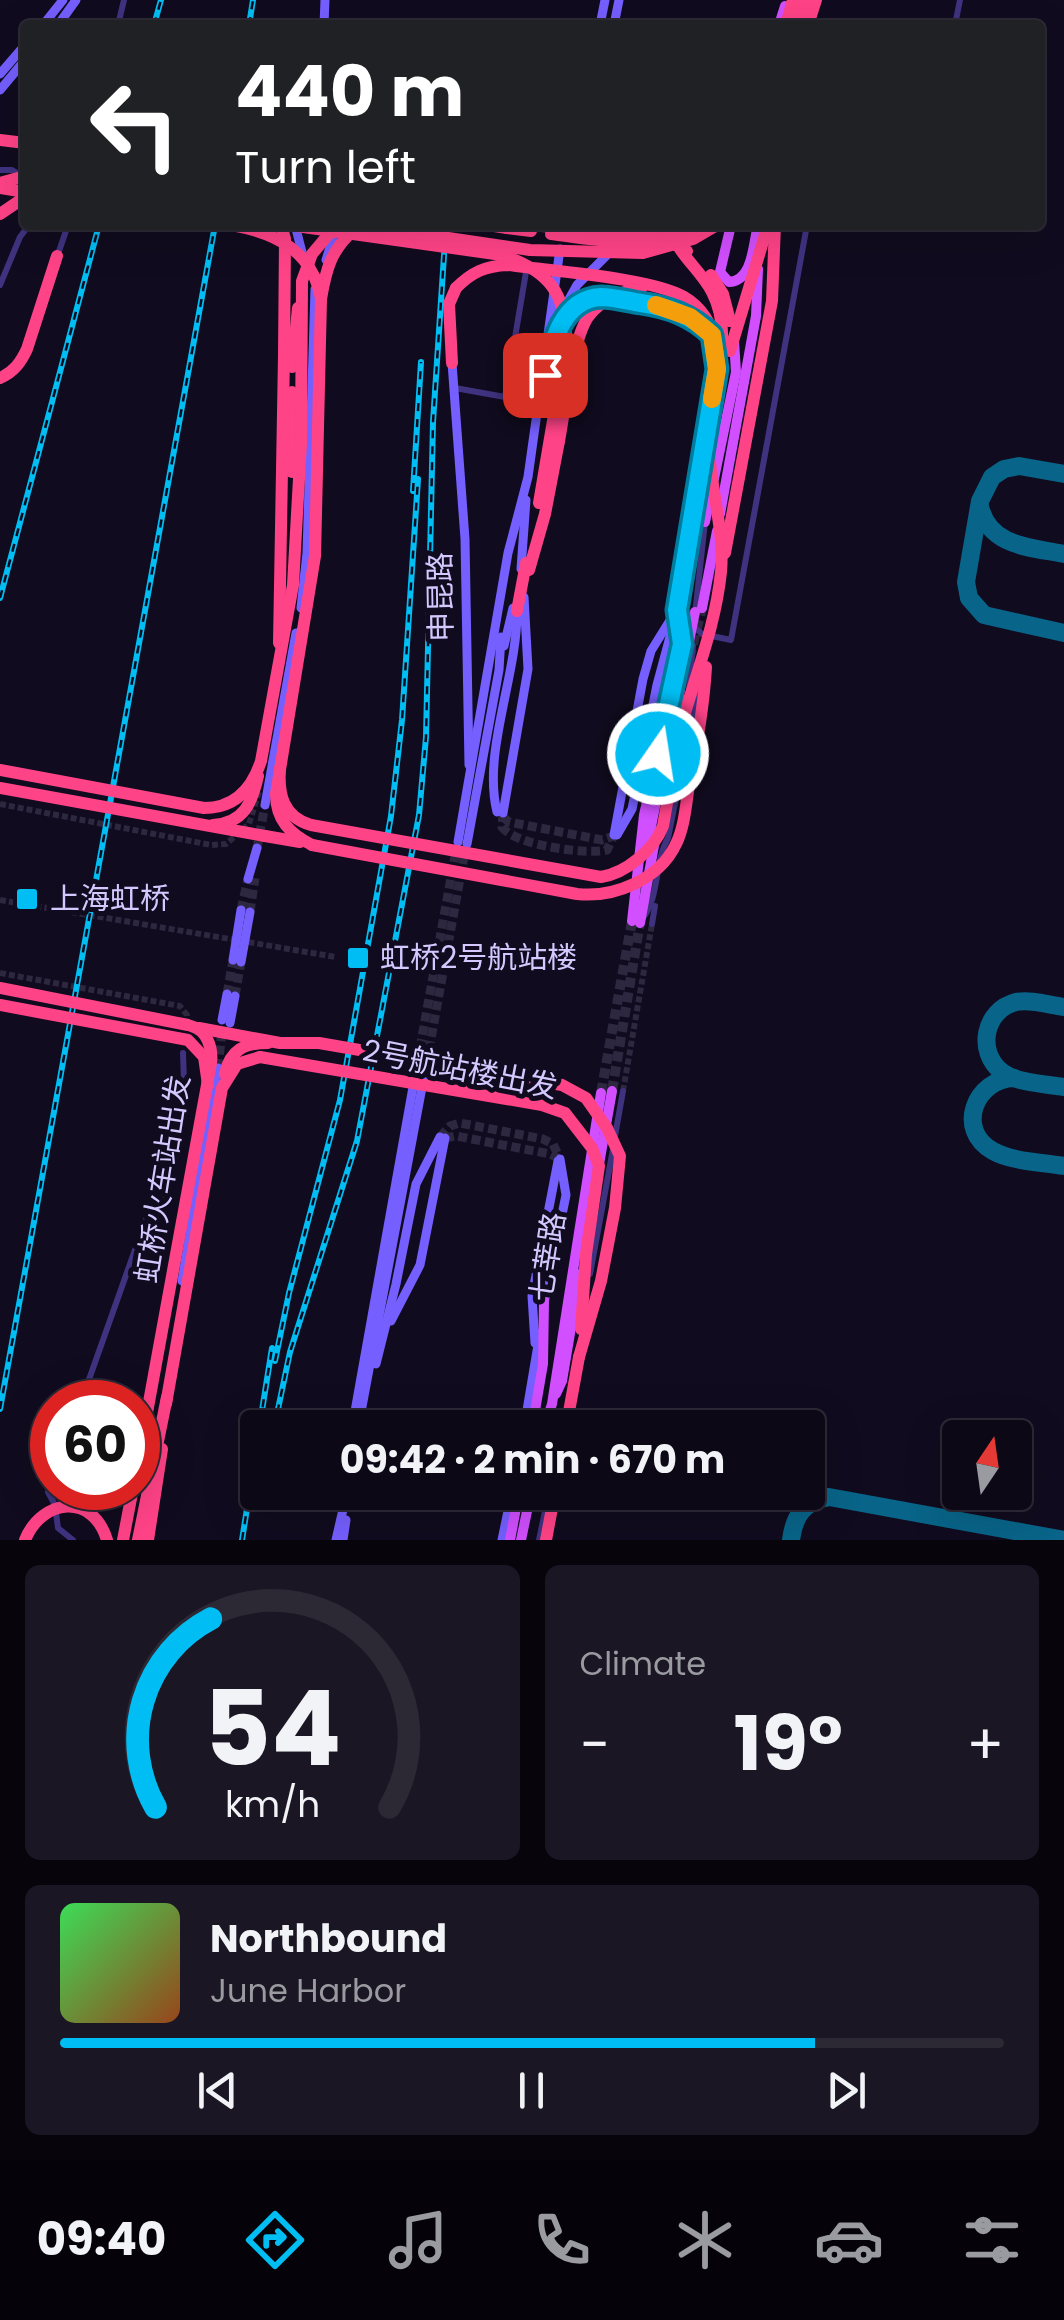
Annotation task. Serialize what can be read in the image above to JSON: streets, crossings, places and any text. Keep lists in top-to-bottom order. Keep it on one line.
{"streets":{"highway":["2号航站楼出发","虹桥火车站出发"],"main road":["申昆路","七莘路"]},"crossings":[["2号航站楼出发","虹桥火车站出发"]],"places":{"transit":["上海虹桥","虹桥2号航站楼"]},"north":"top","page":{"turn":["440 m","Turn left"],"limit":"60","trip":"09:42 · 2 min · 670 m","tile":"Climate","heat":["−","19°","+"],"song":["Northbound","June Harbor"],"tabs":"09:40","gauge":["54","km/h"]}}
